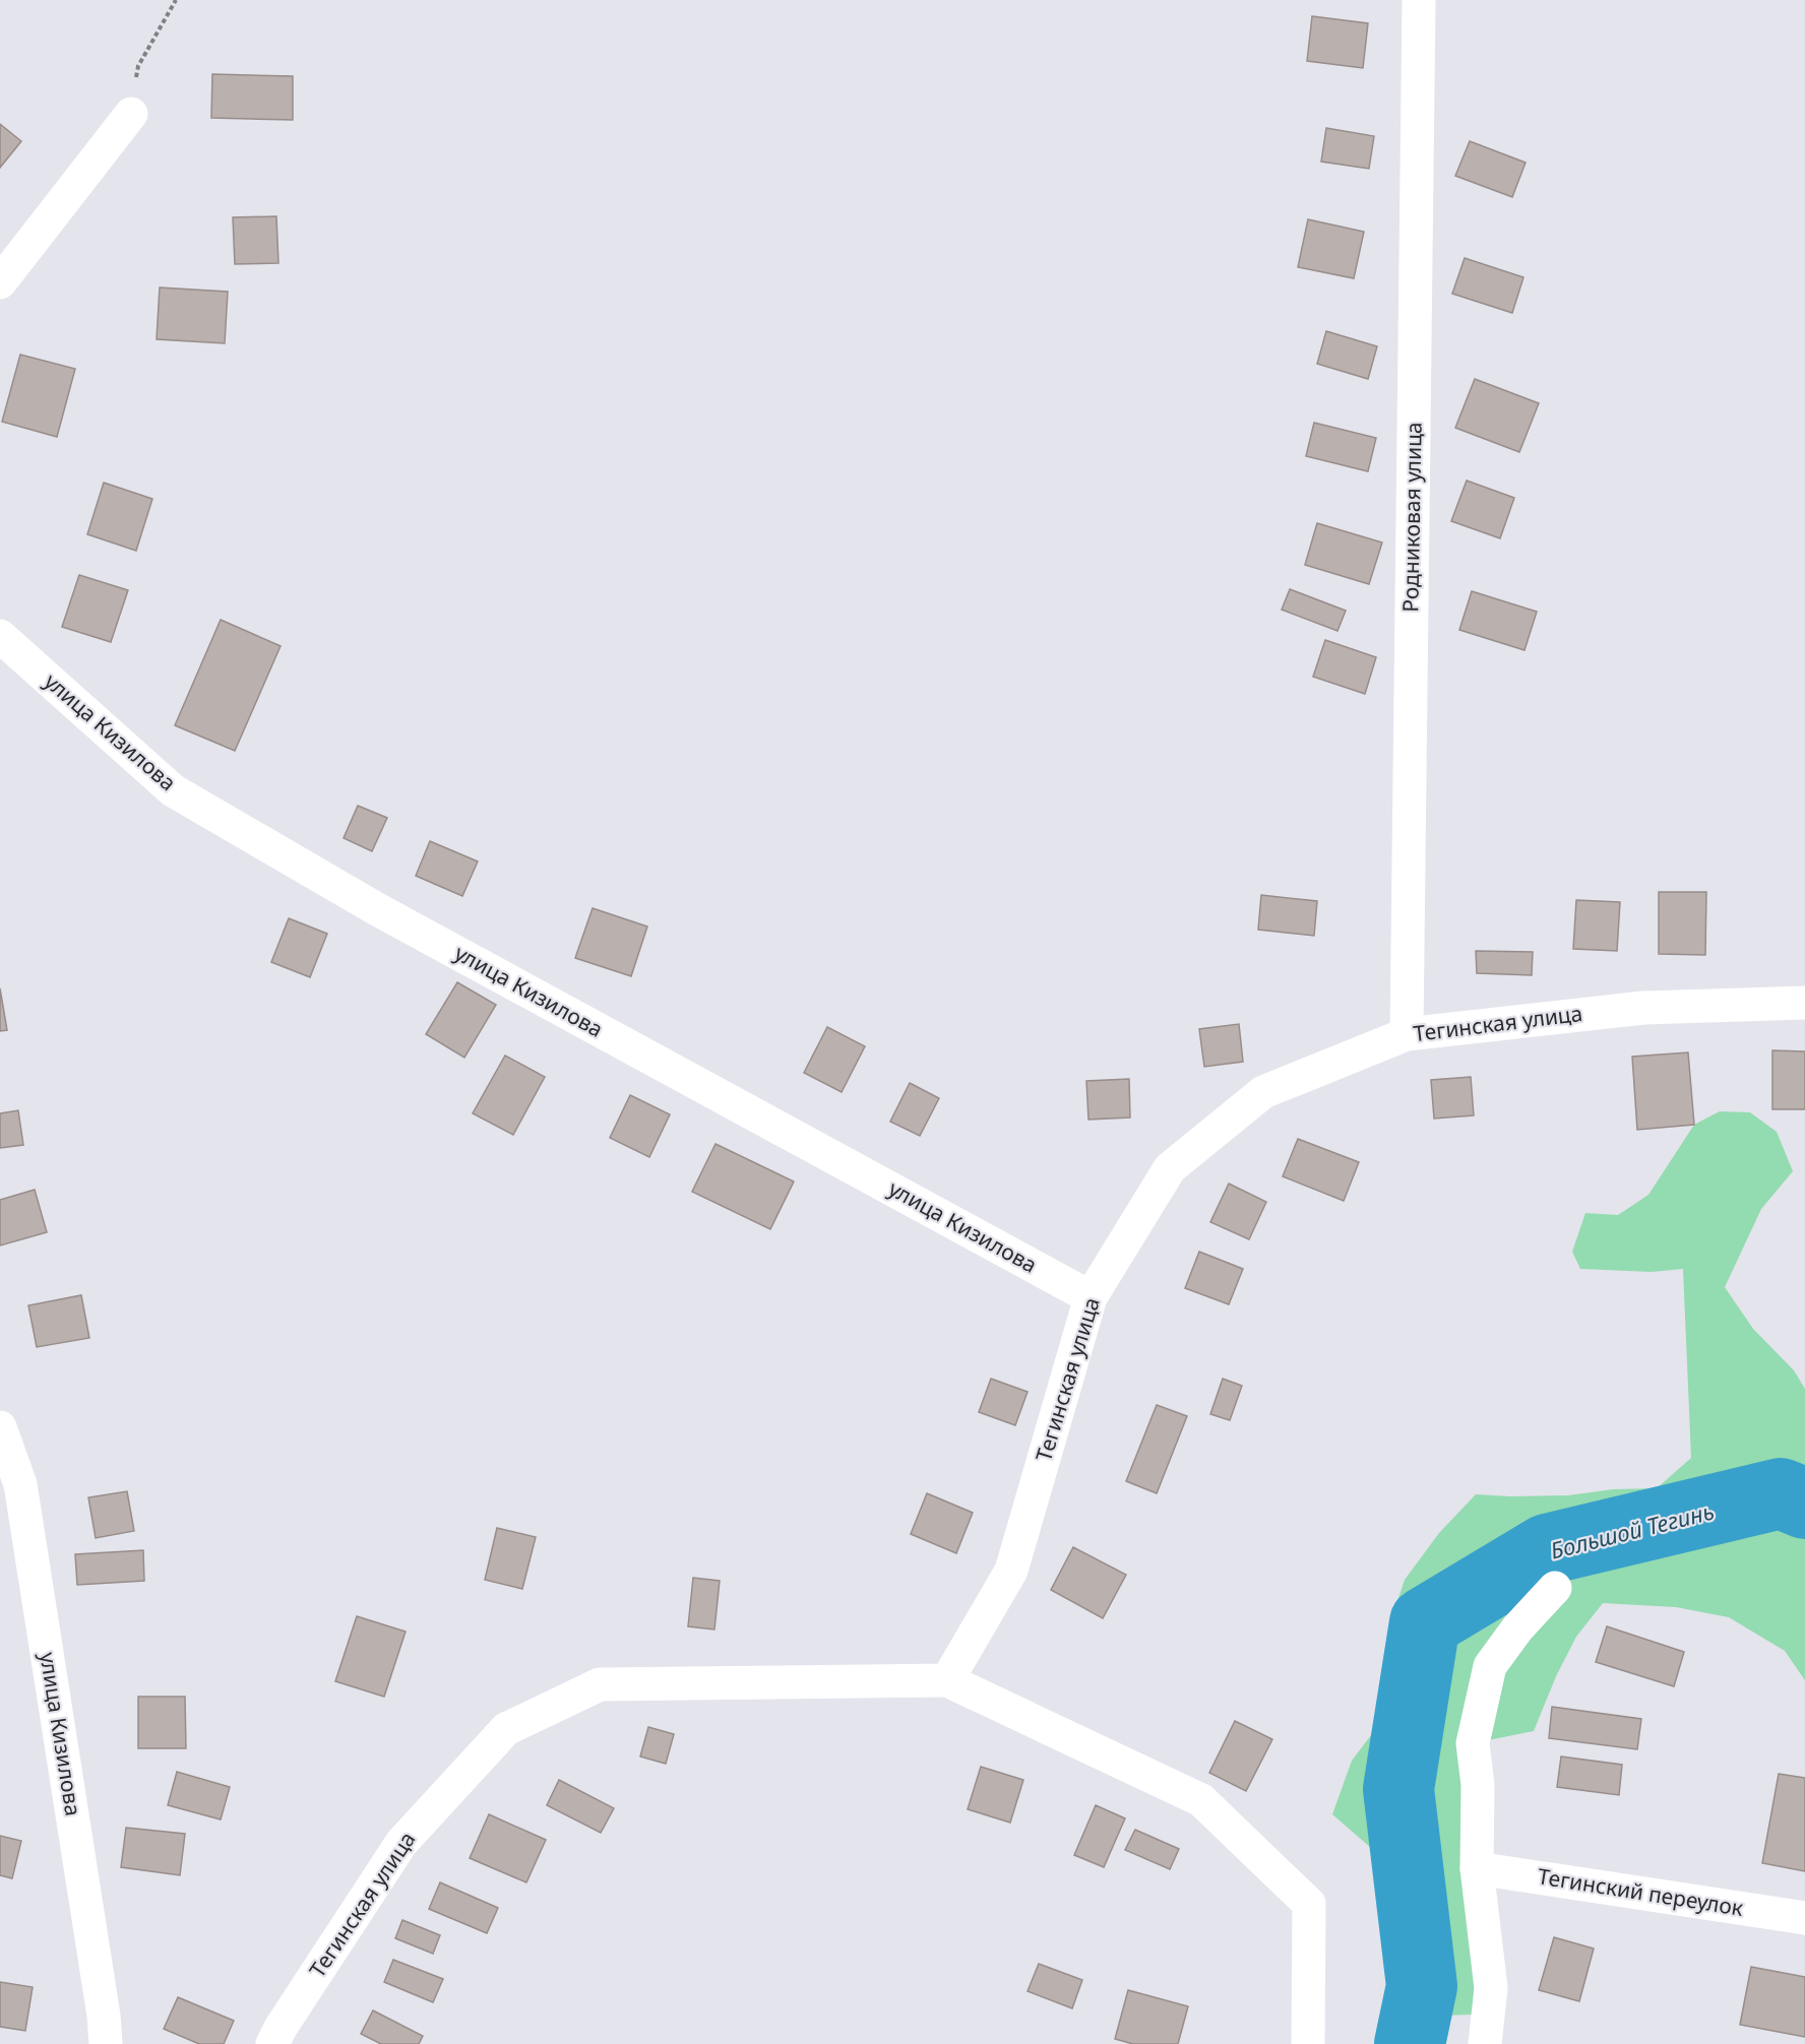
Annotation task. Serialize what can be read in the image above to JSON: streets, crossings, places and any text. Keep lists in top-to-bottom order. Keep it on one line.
{"streets":{"street":["Родниковая улица","улица Кизилова","Тегинская улица","Тегинский переулок"]},"crossings":[["Родниковая улица","Тегинская улица"],["улица Кизилова","Тегинская улица"]],"water":["Большой Тегинь"]}
